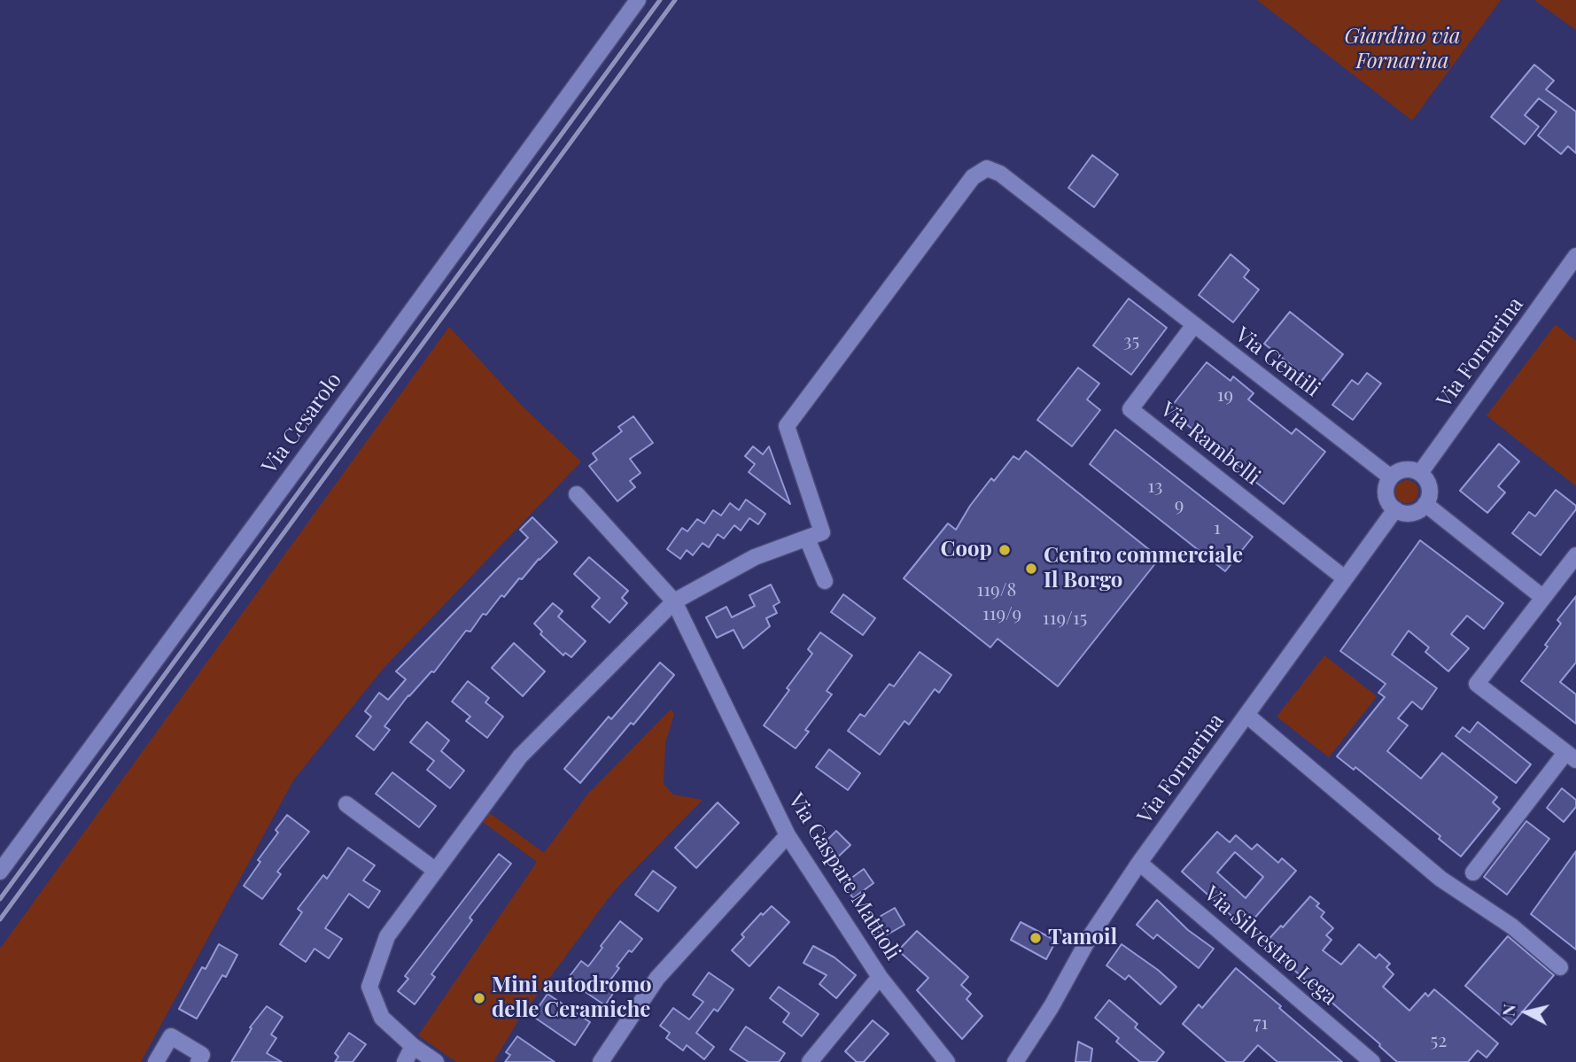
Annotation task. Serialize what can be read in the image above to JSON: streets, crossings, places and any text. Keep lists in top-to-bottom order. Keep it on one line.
{"streets":{"street":["Via Fornarina","Via Gentili","Via Cesarolo","Via Rambelli","Via Gaspare Mattioli","Via Silvestro Lega"]},"crossings":[["Via Fornarina","Via Gentili"],["Via Fornarina","Via Rambelli"],["Via Fornarina","Via Silvestro Lega"],["Via Gentili","Via Rambelli"]],"parks":["Giardino via Fornarina"],"places":["Coop","Centro commerciale Il Borgo","Tamoil","Mini autodromo delle Ceramiche"],"house_numbers":["35","19","13","9","1","119/8","119/9","119/15","71","52"],"north":"left"}
